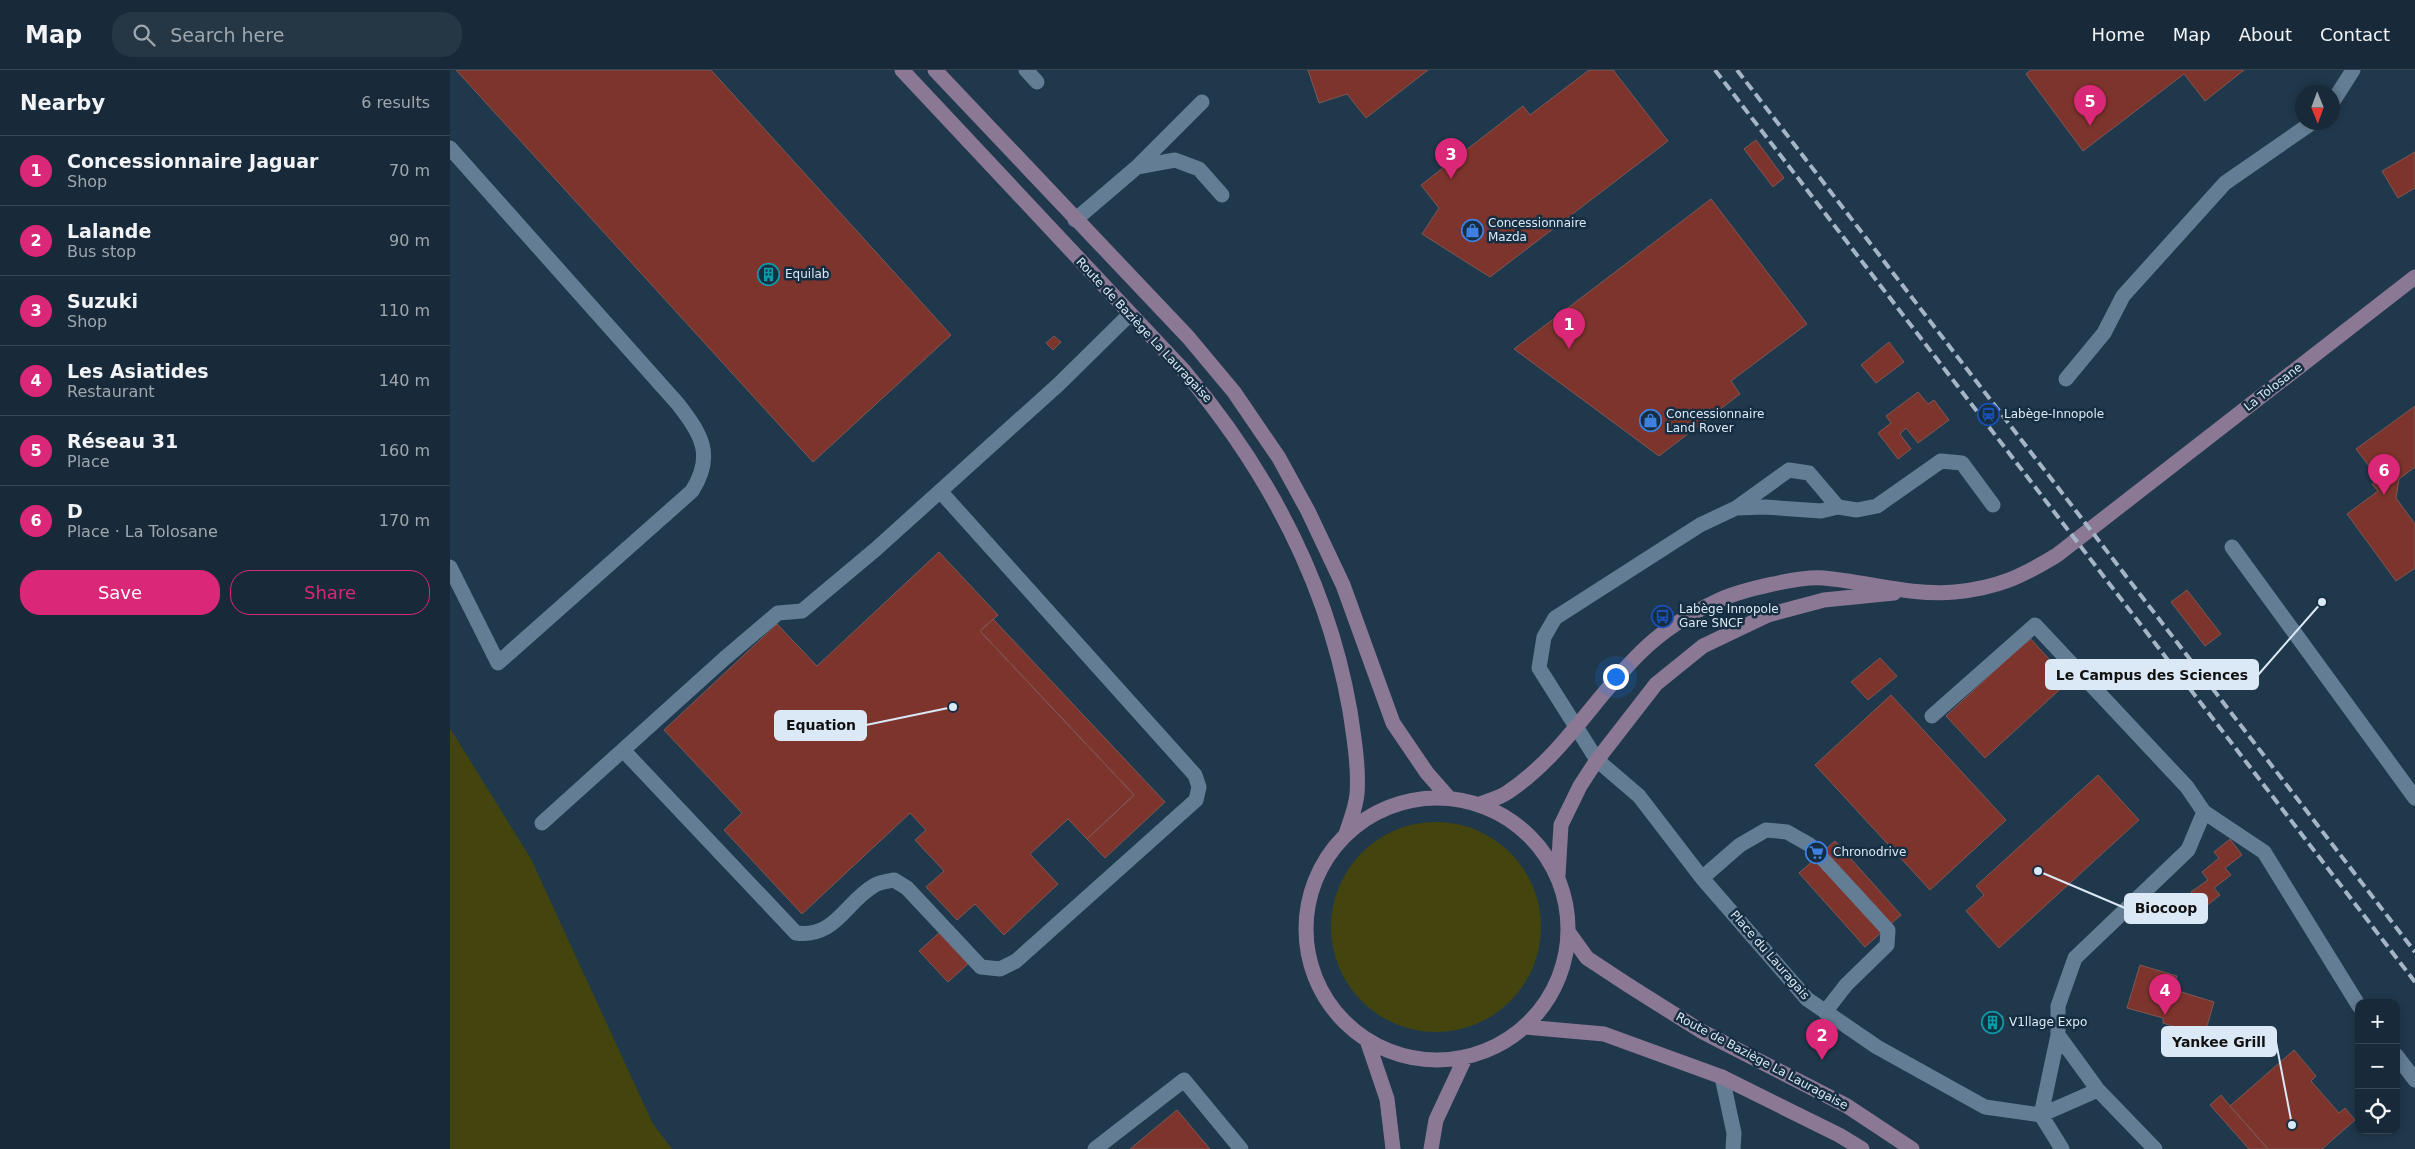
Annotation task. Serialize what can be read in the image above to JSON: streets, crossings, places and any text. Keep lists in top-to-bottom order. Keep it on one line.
{"streets":{"main road":["Route de Baziège La Lauragaise","La Tolosane"],"street":["Place du Lauragais"]},"places":{"shop":["Concessionnaire Mazda","Concessionnaire Land Rover"],"building":["Equilab","V1llage Expo"],"station":["Labège-Innopole"],"other":["Le Campus des Sciences","Equation","Biocoop","Yankee Grill"],"bus stop":["Labège Innopole Gare SNCF"],"supermarket":["Chronodrive"]},"north":"bottom","page":{"header":"Map","search":"Search here","nav":["Home","Map","About","Contact"],"heading":["Nearby","6 results"],"pins":["5","3","1","6","4","2"],"list":[{"mark":"1","name":"Concessionnaire Jaguar","note":"Shop","value":"70 m"},{"mark":"2","name":"Lalande","note":"Bus stop","value":"90 m"},{"mark":"3","name":"Suzuki","note":"Shop","value":"110 m"},{"mark":"4","name":"Les Asiatides","note":"Restaurant","value":"140 m"},{"mark":"5","name":"Réseau 31","note":"Place","value":"160 m"},{"mark":"6","name":"D","note":"Place · La Tolosane","value":"170 m"}],"buttons":["Save","Share"],"map_buttons":["+","−"]}}
